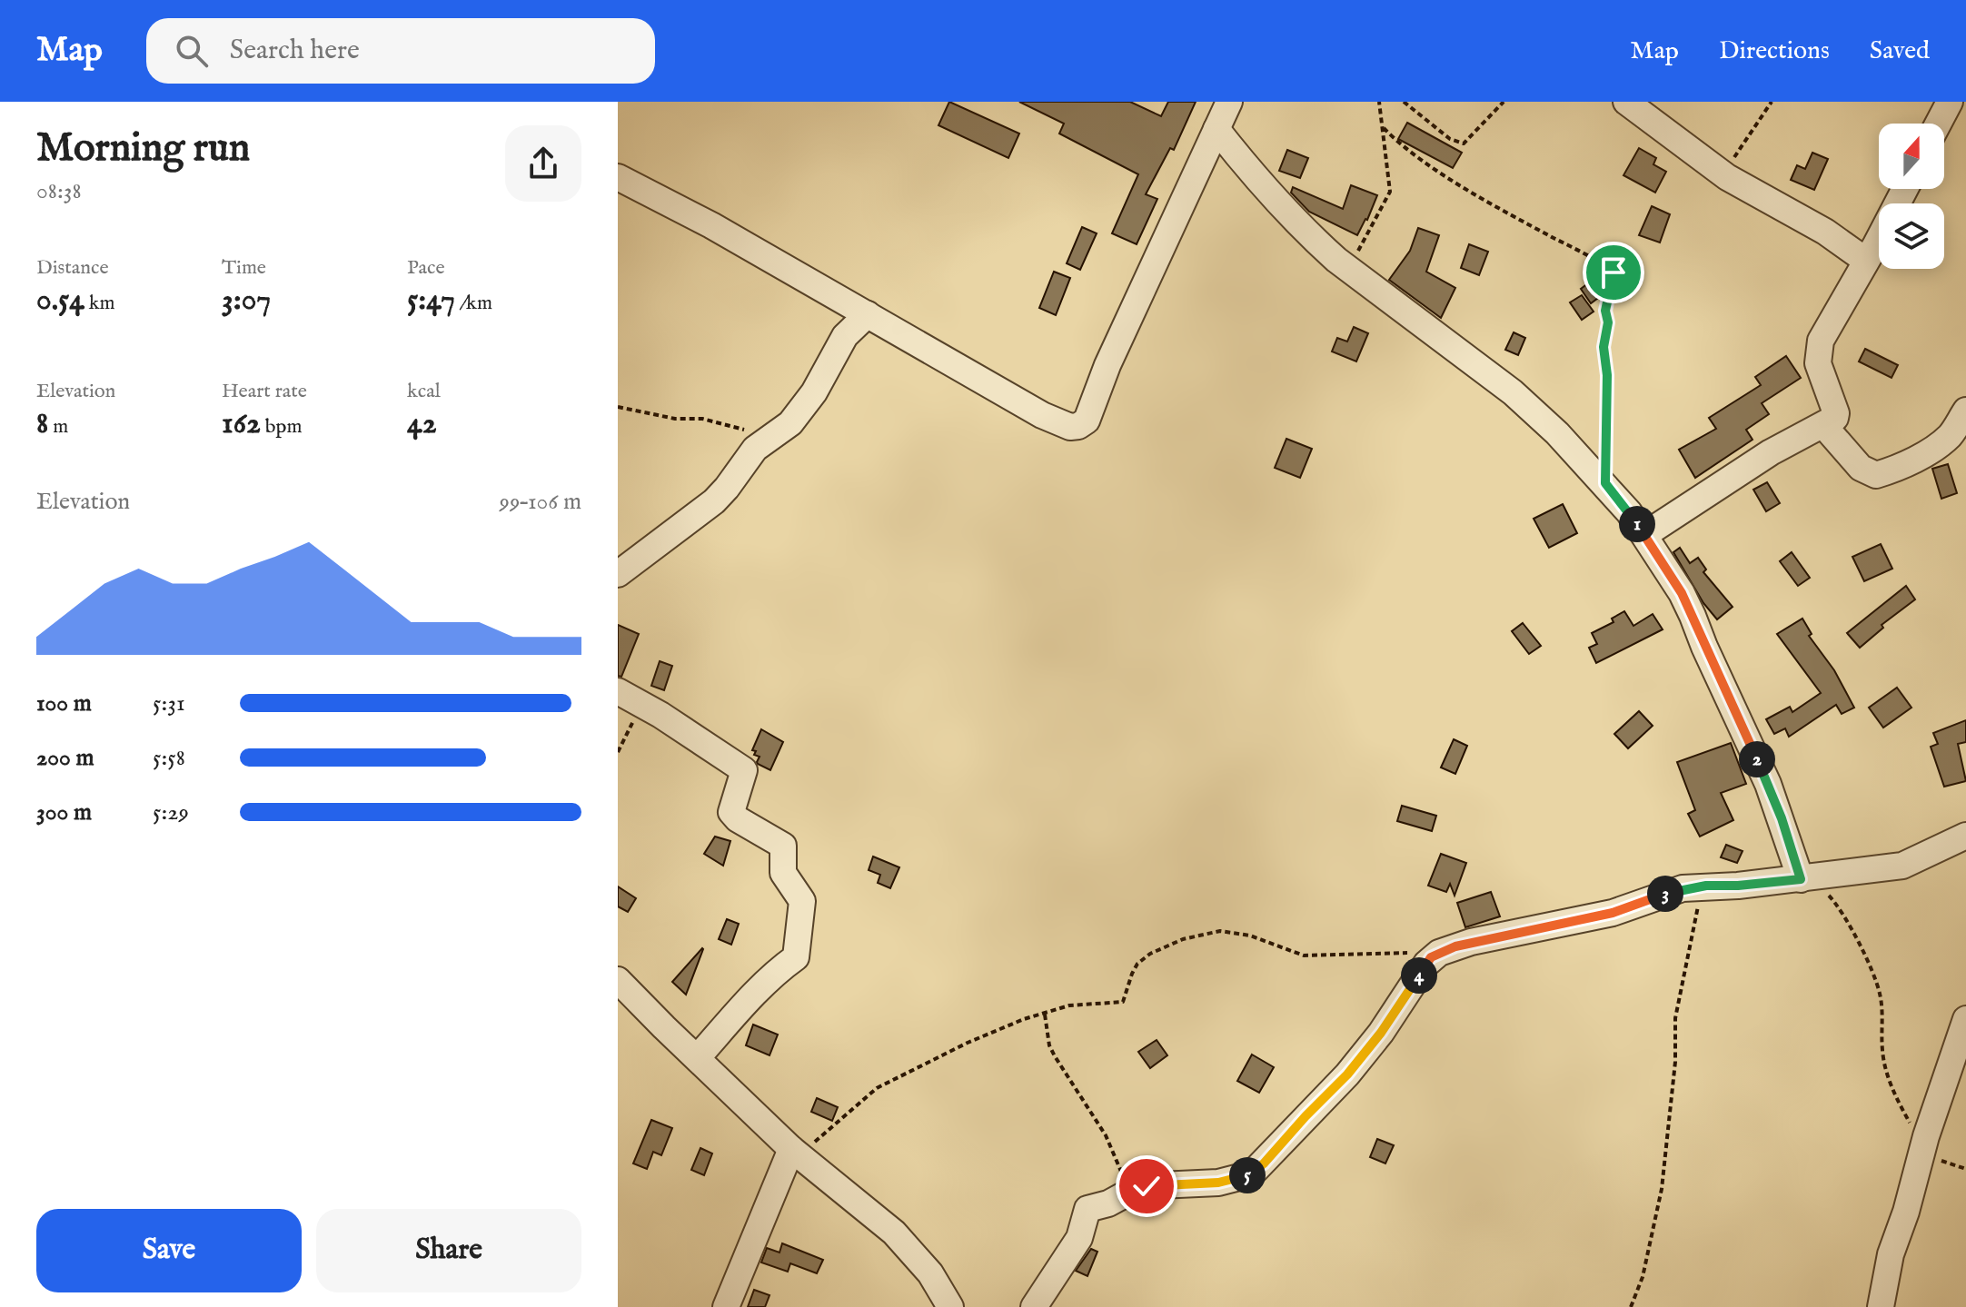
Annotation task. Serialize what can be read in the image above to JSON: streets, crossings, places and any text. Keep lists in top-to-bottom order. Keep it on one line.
{"north":"top","page":{"header":"Map","search":"Search here","nav":["Map","Directions","Saved"],"heading":["Morning run","08:38"],"stats":[["Distance","0.54 km"],["Time","3:07"],["Pace","5:47 /km"],["Elevation","8 m"],["Heart rate","162 bpm"],["kcal","42"]],"chart":["Elevation","99–106 m"],"pins":["1","2","3","4","5"],"list":[{"name":"100 m","note":"5:31"},{"name":"200 m","note":"5:58"},{"name":"300 m","note":"5:29"}],"buttons":["Save","Share"]}}
